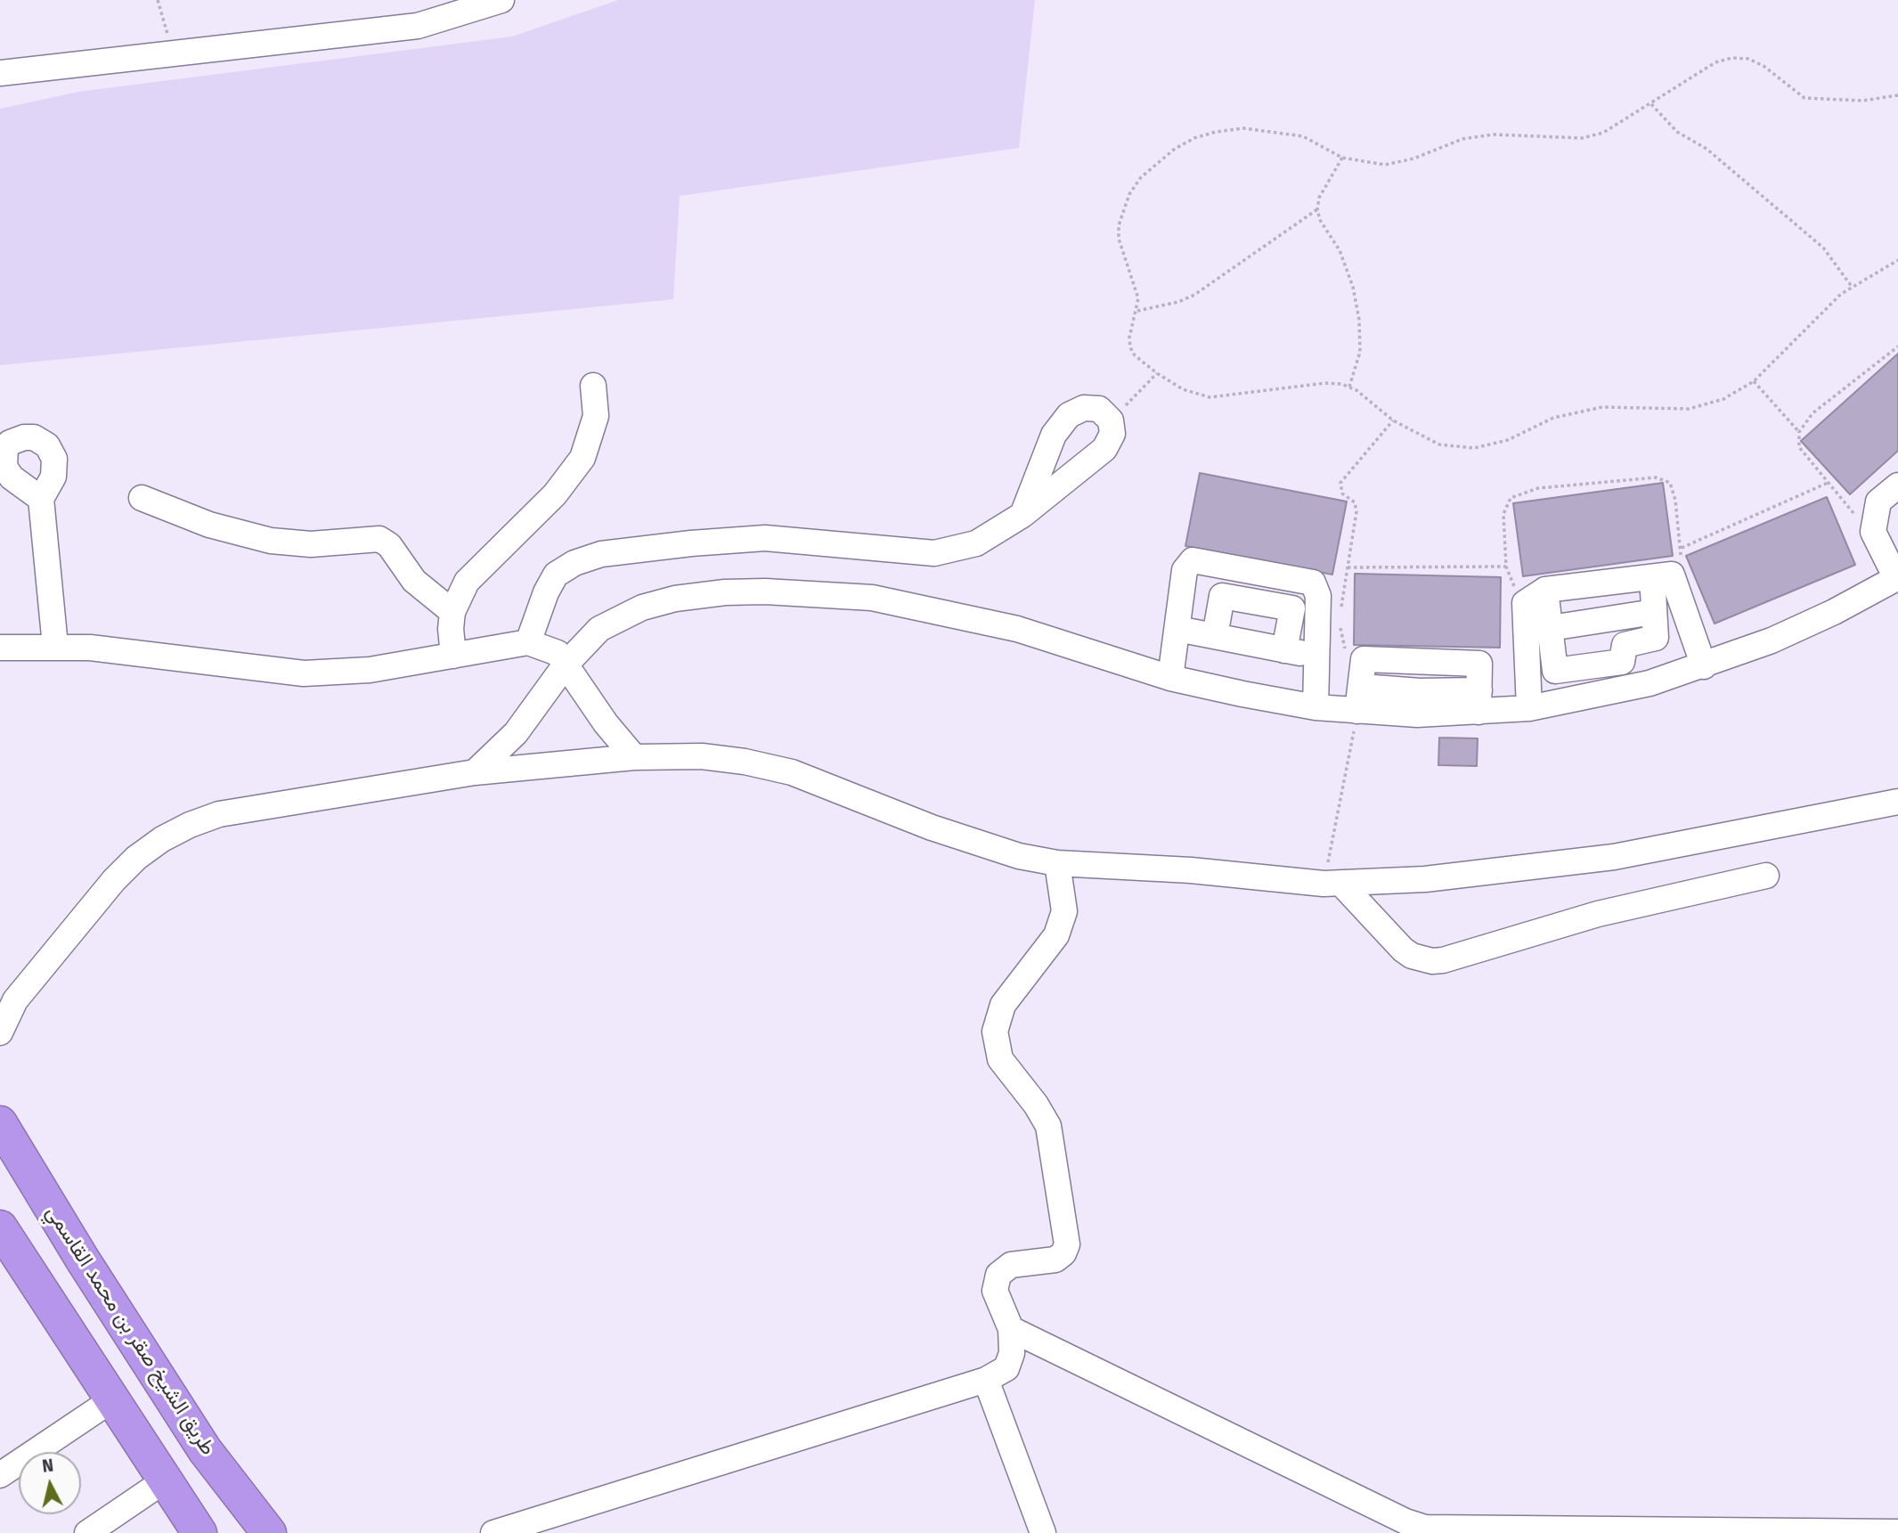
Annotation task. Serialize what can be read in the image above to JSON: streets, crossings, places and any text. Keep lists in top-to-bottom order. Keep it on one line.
{"streets":{"highway":["طريق الشيخ صقر بن محمد القاسمي"]},"north":"top"}
